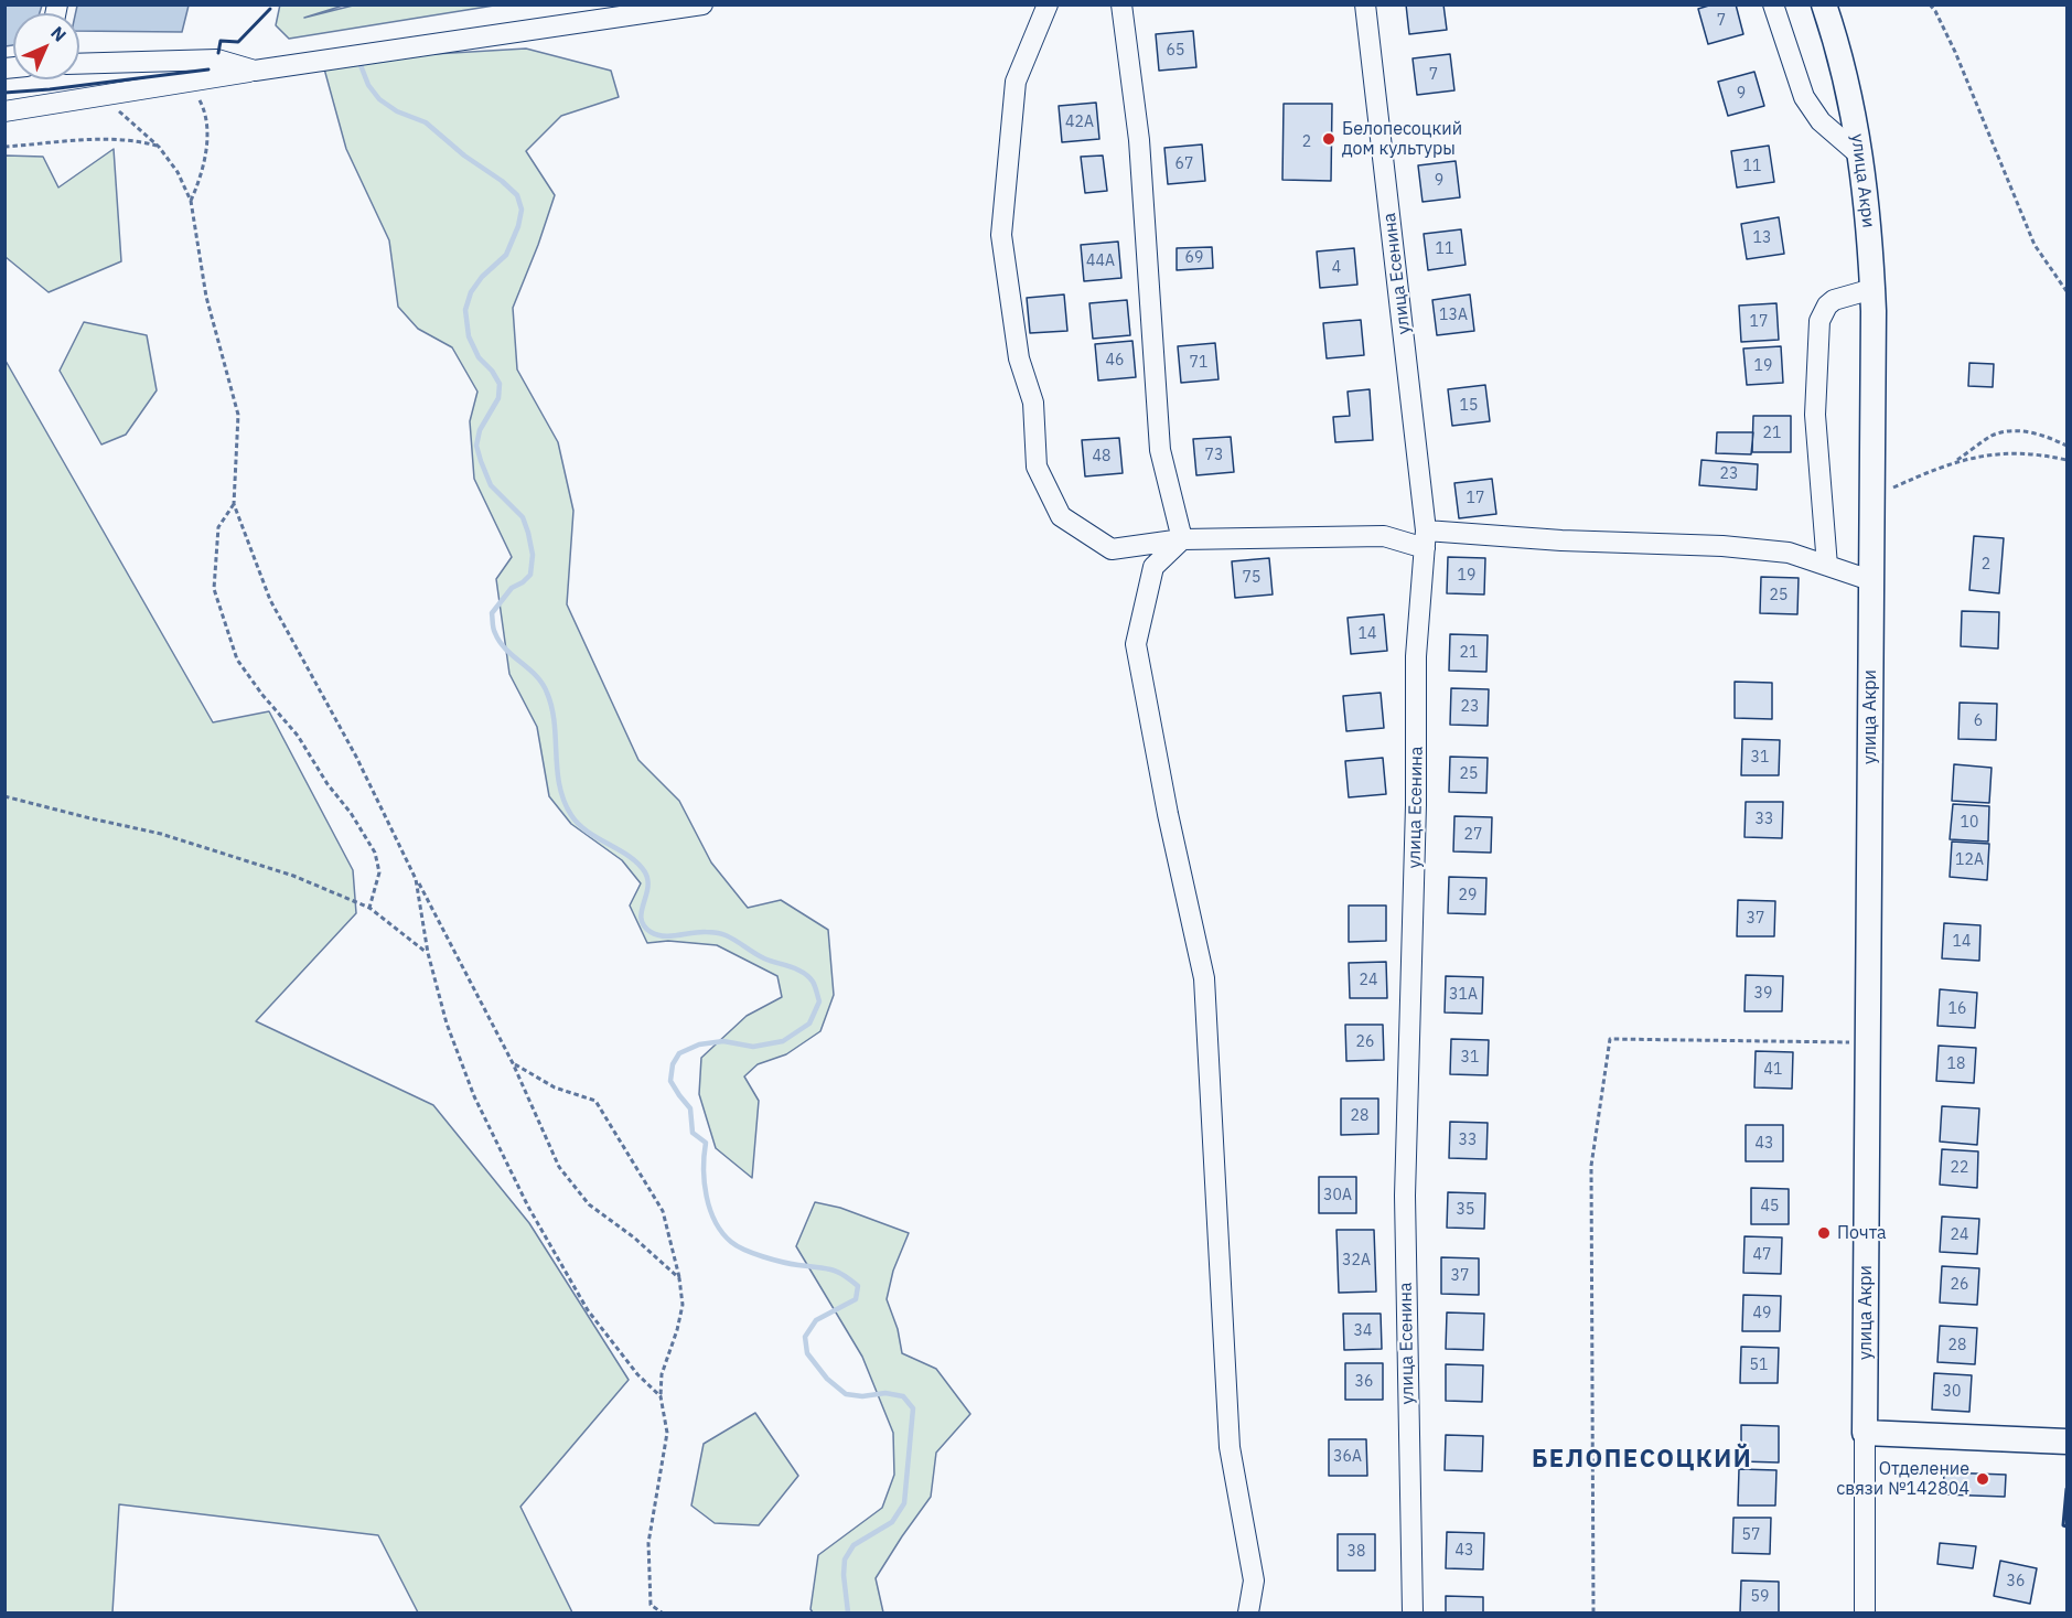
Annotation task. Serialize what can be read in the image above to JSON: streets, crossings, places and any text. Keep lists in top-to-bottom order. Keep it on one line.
{"streets":{"main road":["улица Акри"],"street":["улица Есенина"]},"districts":["БЕЛОПЕСОЦКИЙ"],"places":["Белопесоцкий дом культуры","Почта","Отделение связи №142804"],"house_numbers":["7","65","7","9","42А","2","67","11","9","13","11","69","44А","4","13А","17","46","71","19","15","21","73","48","23","17","2","19","75","25","14","21","23","6","31","25","33","10","27","12А","29","37","14","24","39","31А","16","26","31","18","41","28","33","43","22","30А","45","35","24","47","32А","37","26","49","34","28","51","36","30","36А","57","43","38","36","59"],"north":"top right"}
